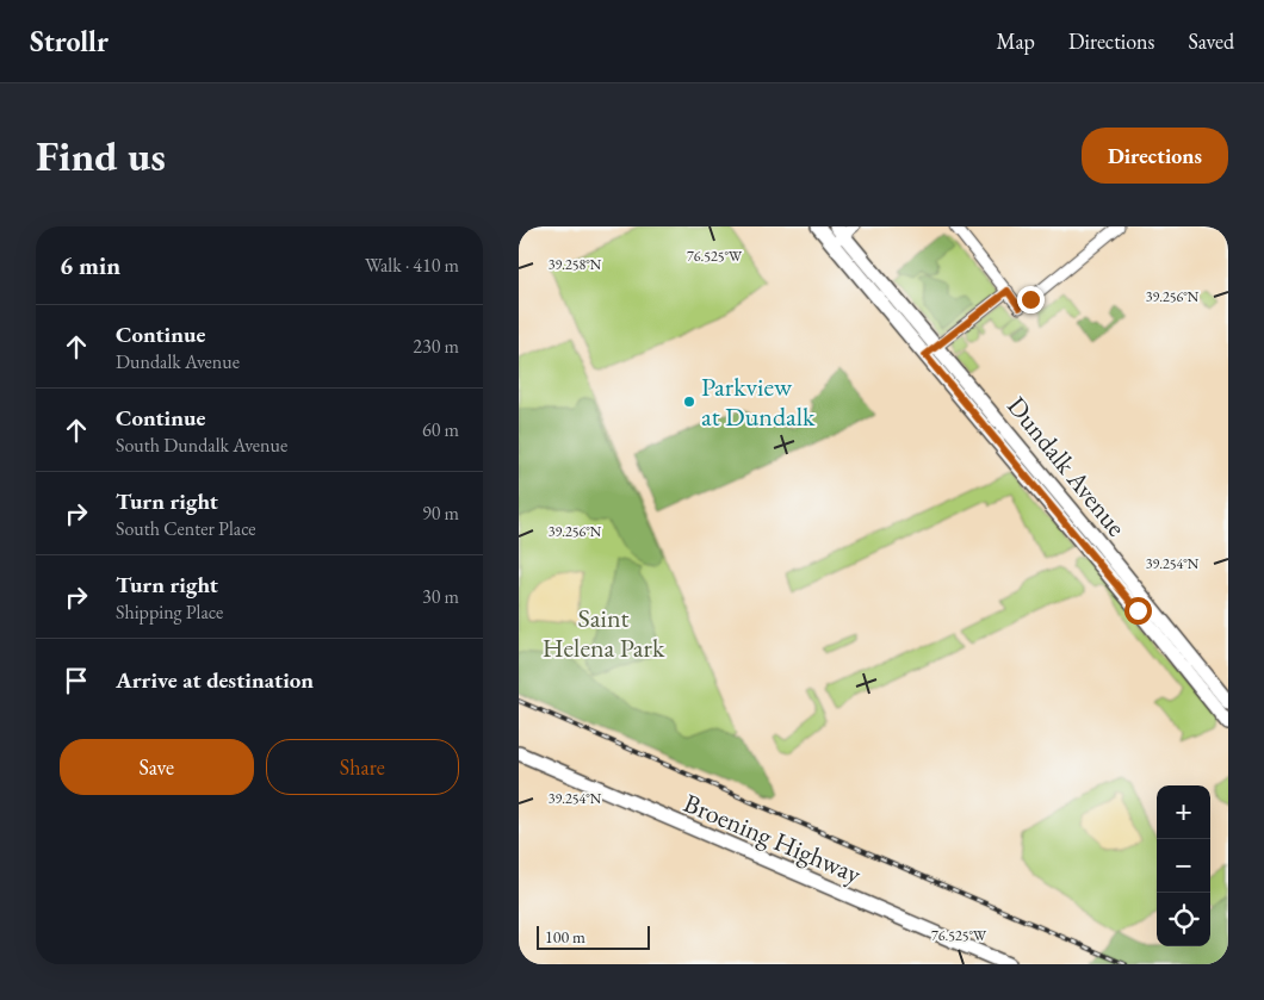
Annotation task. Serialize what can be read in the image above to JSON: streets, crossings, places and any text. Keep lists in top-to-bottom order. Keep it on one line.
{"streets":{"main road":["Dundalk Avenue","Broening Highway"]},"parks":["Saint Helena Park"],"places":["Parkview at Dundalk"],"scale_bar":"100 m","page":{"header":"Strollr","nav":["Map","Directions","Saved"],"buttons":["Directions",["Save","Share"]],"title":"Find us","heading":["6 min","Walk · 410 m"],"list":[["Continue","Dundalk Avenue","230 m"],["Continue","South Dundalk Avenue","60 m"],["Turn right","South Center Place","90 m"],["Turn right","Shipping Place","30 m"],"Arrive at destination"],"map_buttons":["+","−"],"scale":"100 m"},"coordinates":["76.525°W","39.258°N","39.256°N","39.254°N"]}
